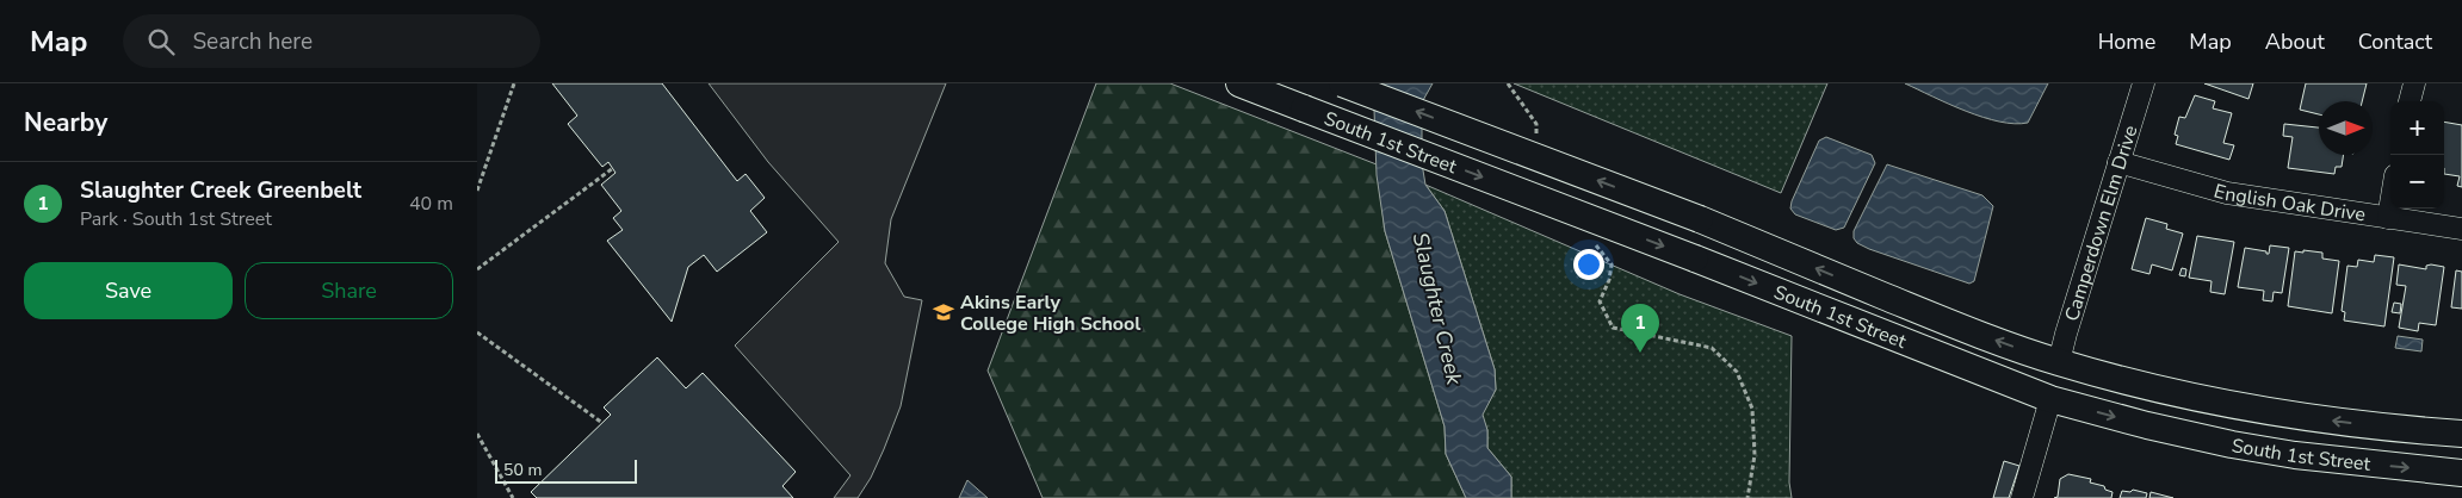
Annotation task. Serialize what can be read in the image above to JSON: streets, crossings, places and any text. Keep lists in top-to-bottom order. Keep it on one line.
{"streets":{"main road":["South 1st Street"],"street":["English Oak Drive","Camperdown Elm Drive"]},"crossings":[["South 1st Street","Camperdown Elm Drive"],["English Oak Drive","Camperdown Elm Drive"]],"water":["Slaughter Creek"],"places":{"school or university":["Akins Early College High School"]},"scale_bar":"50 m","north":"right","page":{"header":"Map","search":"Search here","nav":["Home","Map","About","Contact"],"heading":"Nearby","map_buttons":["+","−"],"list":[{"mark":"1","name":"Slaughter Creek Greenbelt","note":"Park · South 1st Street","value":"40 m"}],"buttons":["Save","Share"],"pins":"1","scale":"50 m"}}
